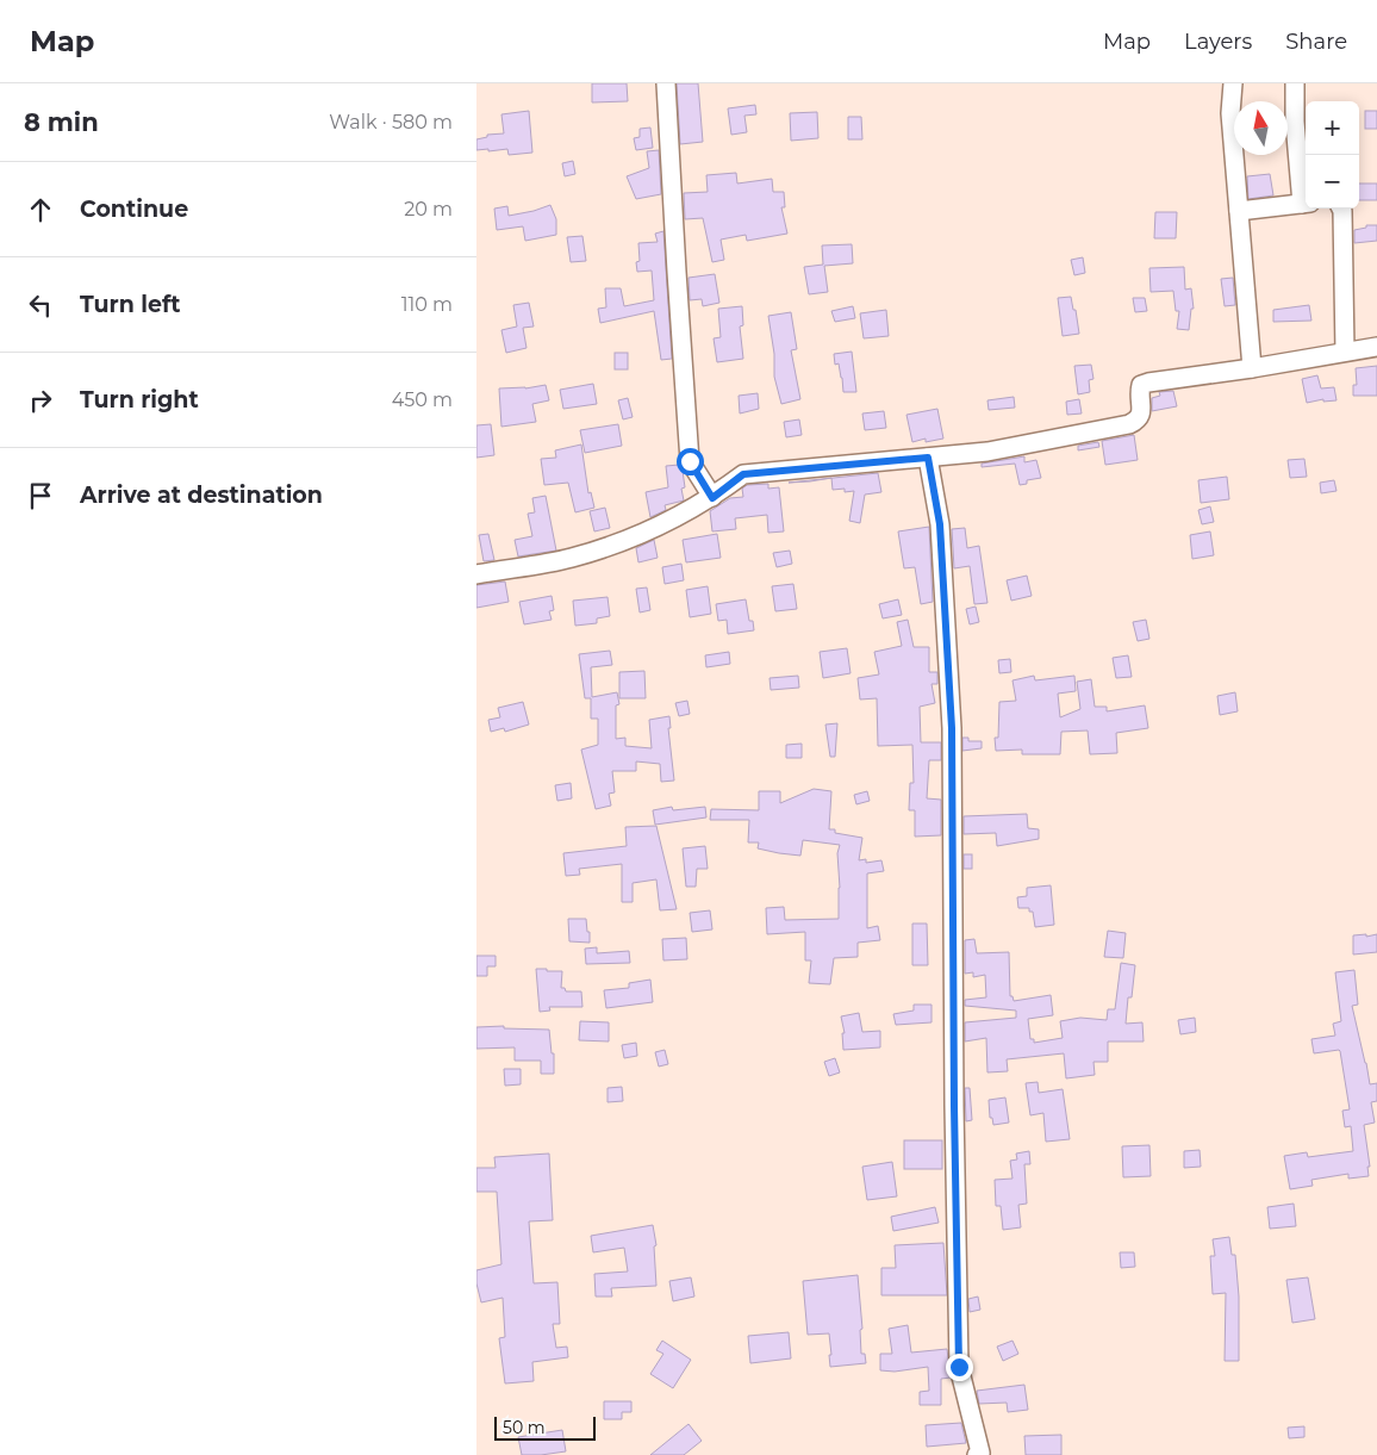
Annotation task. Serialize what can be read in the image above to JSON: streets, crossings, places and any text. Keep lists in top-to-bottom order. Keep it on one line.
{"scale_bar":"50 m","north":"top","page":{"header":"Map","nav":["Map","Layers","Share"],"heading":["8 min","Walk · 580 m"],"map_buttons":["+","−"],"list":[["Continue","20 m"],["Turn left","110 m"],["Turn right","450 m"],"Arrive at destination"],"scale":"50 m"}}
